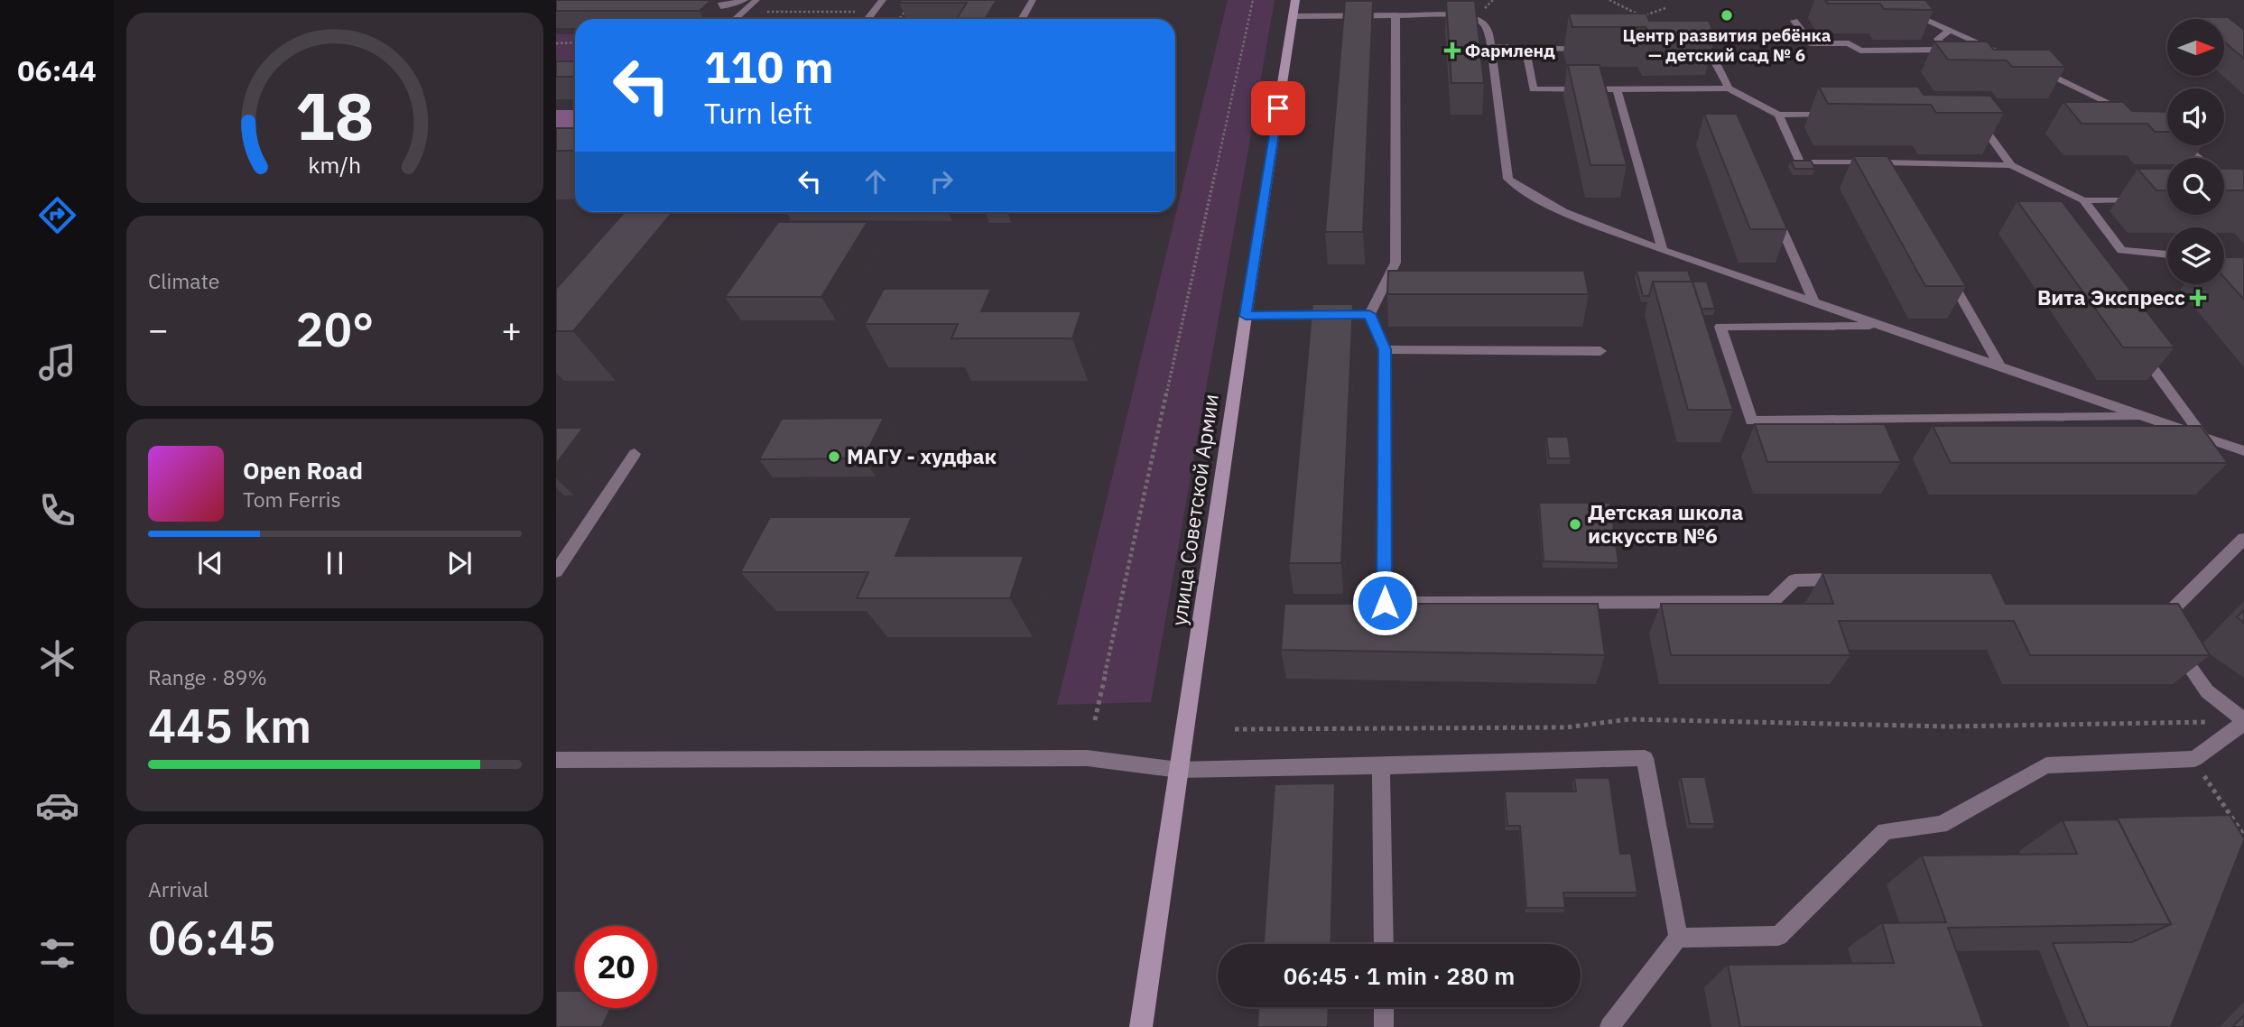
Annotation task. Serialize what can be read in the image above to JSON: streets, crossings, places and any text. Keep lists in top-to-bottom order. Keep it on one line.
{"streets":{"main road":["улица Советской Армии"]},"places":{"other":["Центр развития ребёнка — детский сад № 6","МАГУ - худфак","Детская школа искусств №6"],"health":["Фармленд","Вита Экспресс"]},"north":"right","page":{"tabs":"06:44","turn":["110 m","Turn left"],"tile":["Climate",["Range · 89%","445 km"],["Arrival","06:45"]],"heat":["−","20°","+"],"song":["Open Road","Tom Ferris"],"limit":"20","trip":"06:45 · 1 min · 280 m","gauge":["18","km/h"]}}
